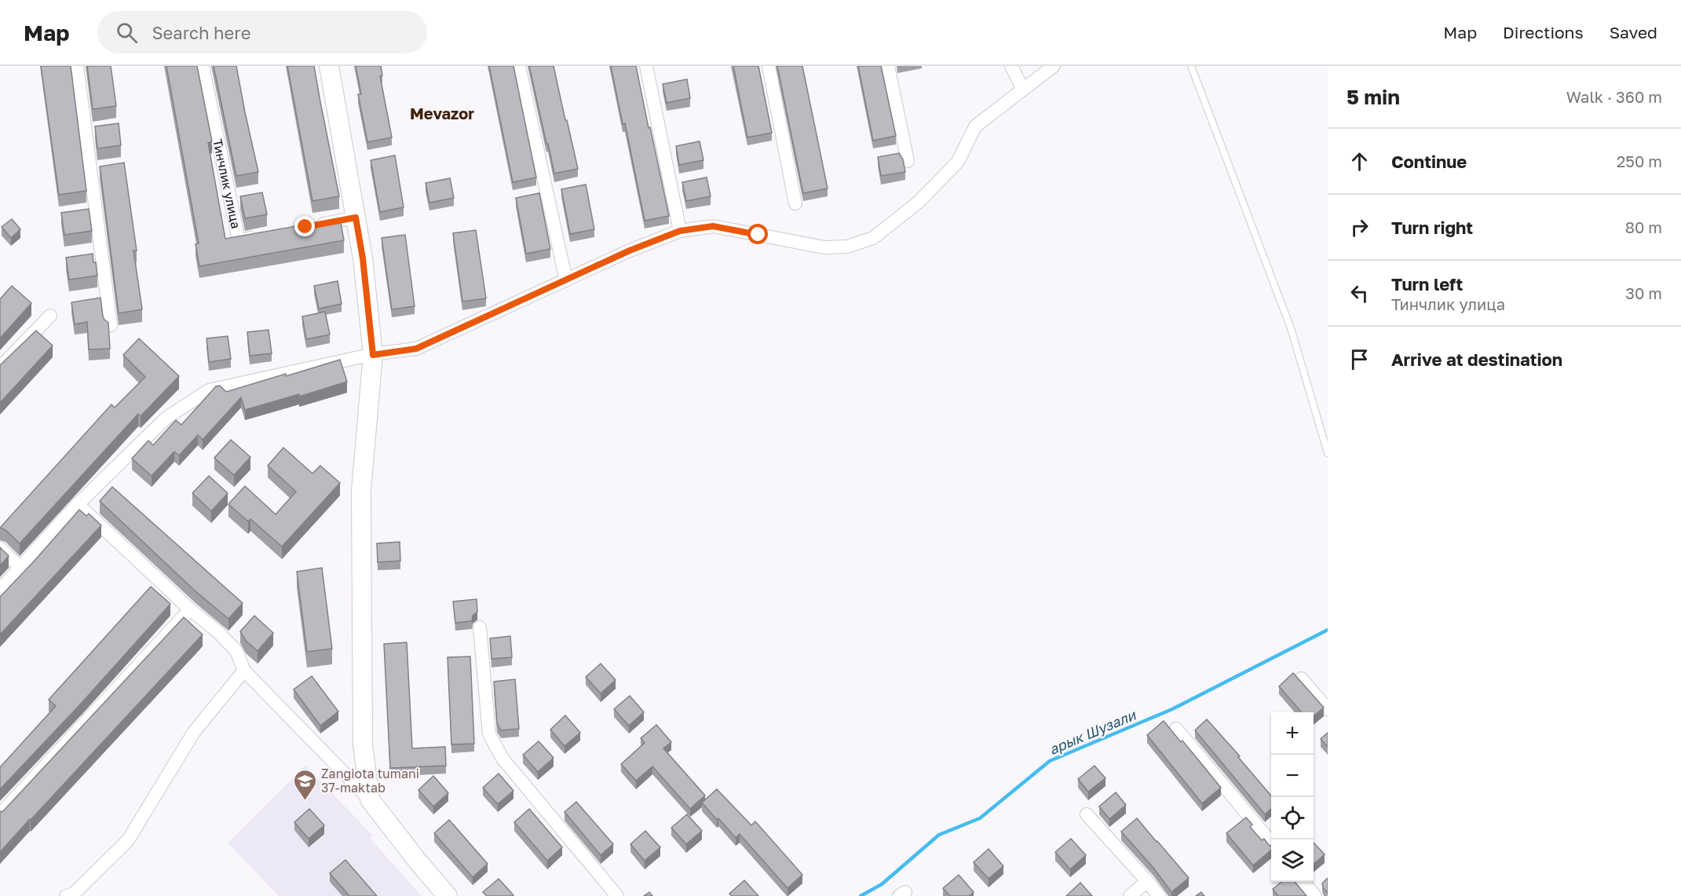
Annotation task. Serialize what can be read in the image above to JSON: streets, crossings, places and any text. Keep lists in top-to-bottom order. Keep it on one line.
{"streets":{"street":["Тинчлик улица"]},"districts":["Mevazor"],"water":["арык Шузали"],"places":{"school or university":["Zangiota tumani 37-maktab"]},"page":{"header":"Map","search":"Search here","nav":["Map","Directions","Saved"],"heading":["5 min","Walk · 360 m"],"list":[["Continue","250 m"],["Turn right","80 m"],["Turn left","Тинчлик улица","30 m"],"Arrive at destination"],"map_buttons":["+","−"]}}
